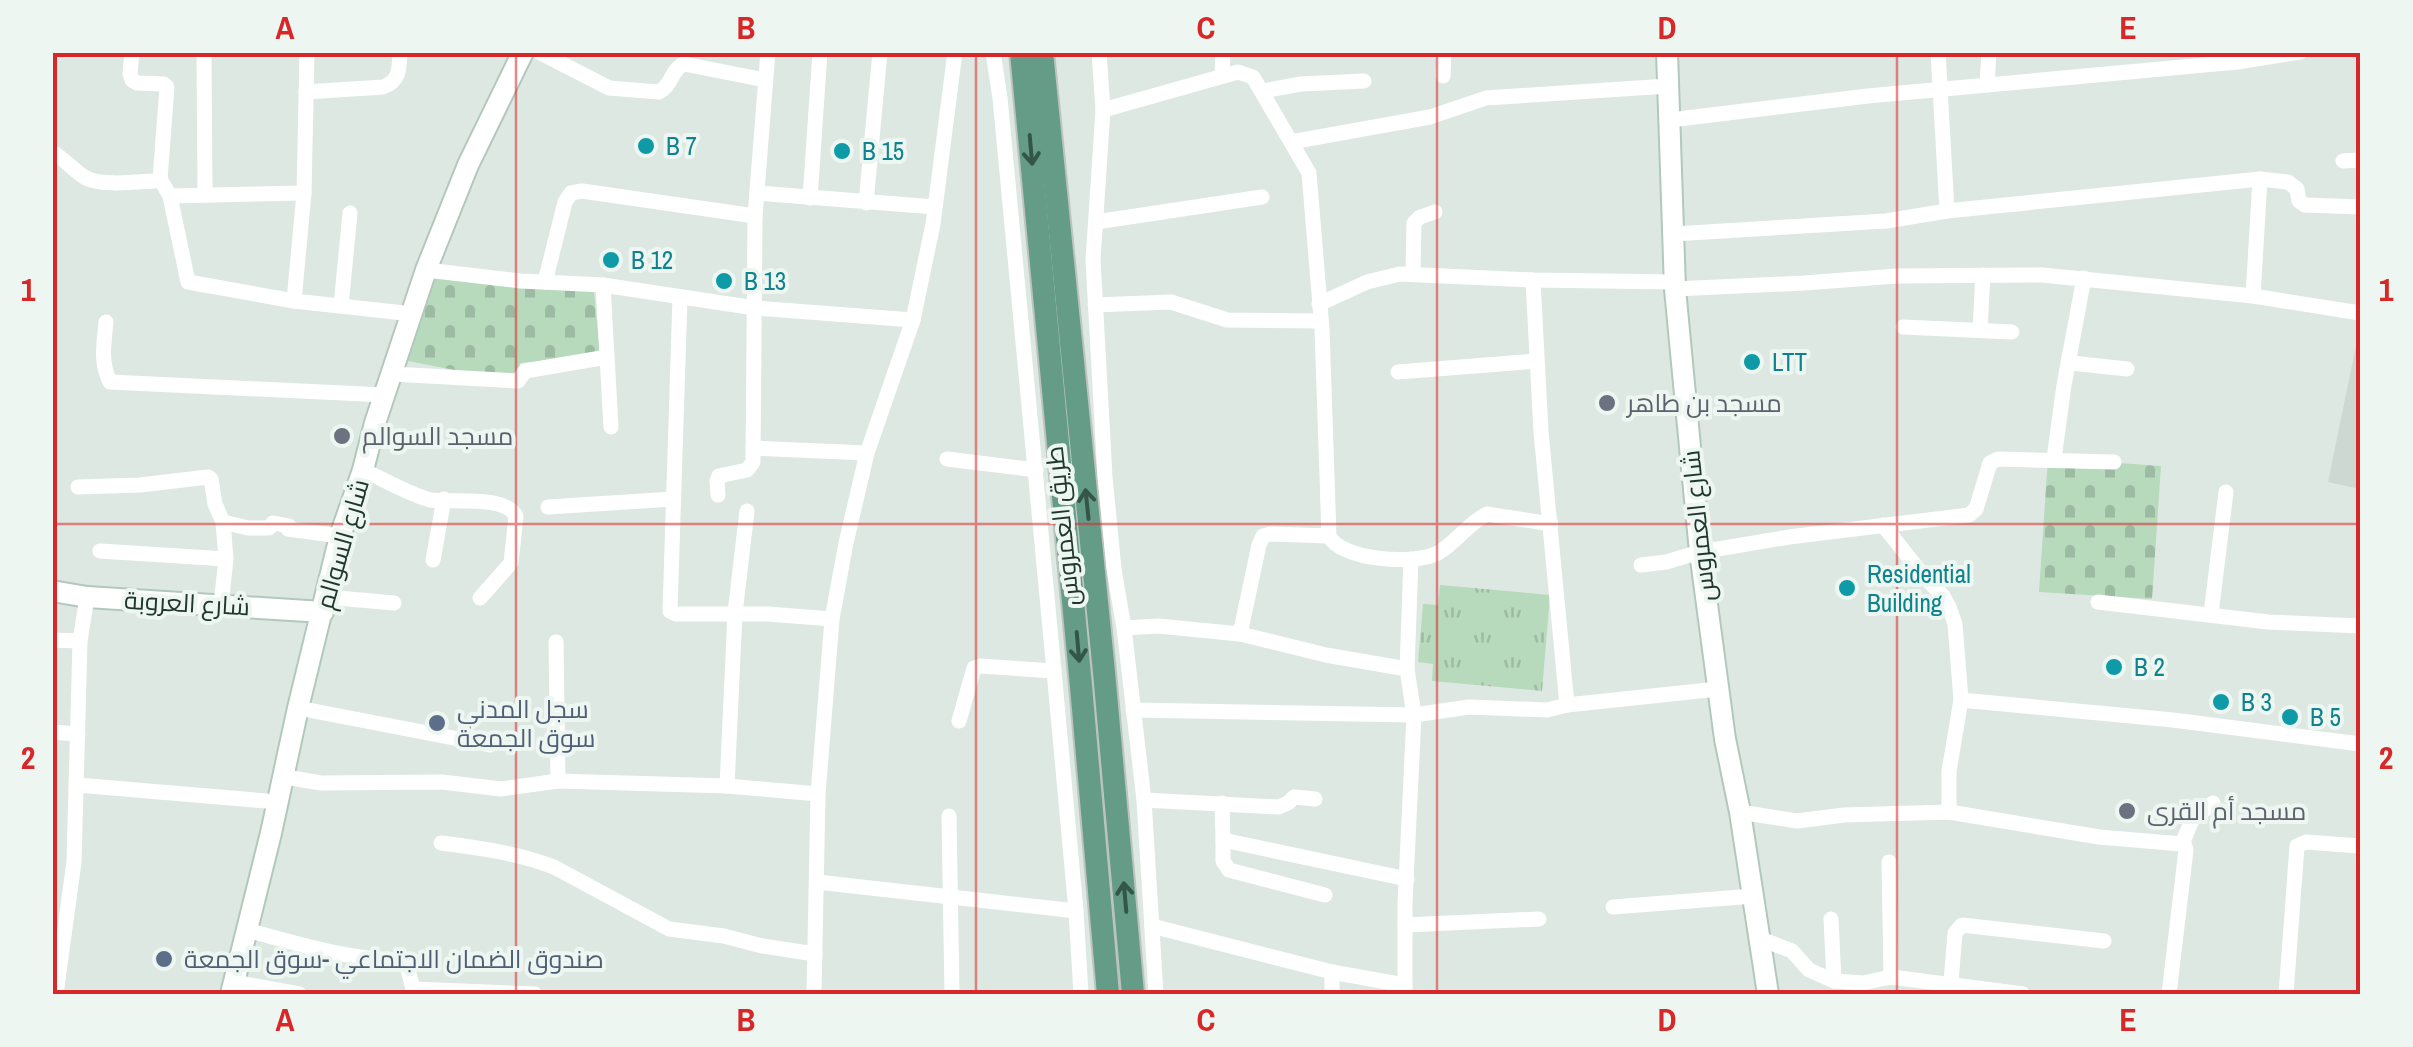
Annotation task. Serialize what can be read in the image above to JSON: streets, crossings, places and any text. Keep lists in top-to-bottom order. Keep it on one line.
{"streets":{"main road":["طريق العمروس"],"street":["شارع العمروس","شارع السوالم","شارع العروبة"]},"crossings":[["شارع السوالم","شارع العروبة"]],"places":["B 7","B 15","B 12","B 13","LTT","مسجد بن طاهر","مسجد السوالم","Residential Building","B 2","B 3","B 5","سجل المدني سوق الجمعة","مسجد أم القرى","صندوق الضمان الاجتماعي -سوق الجمعة"],"grid":{"columns":["A","B","C","D","E"],"rows":["1","2"]}}
